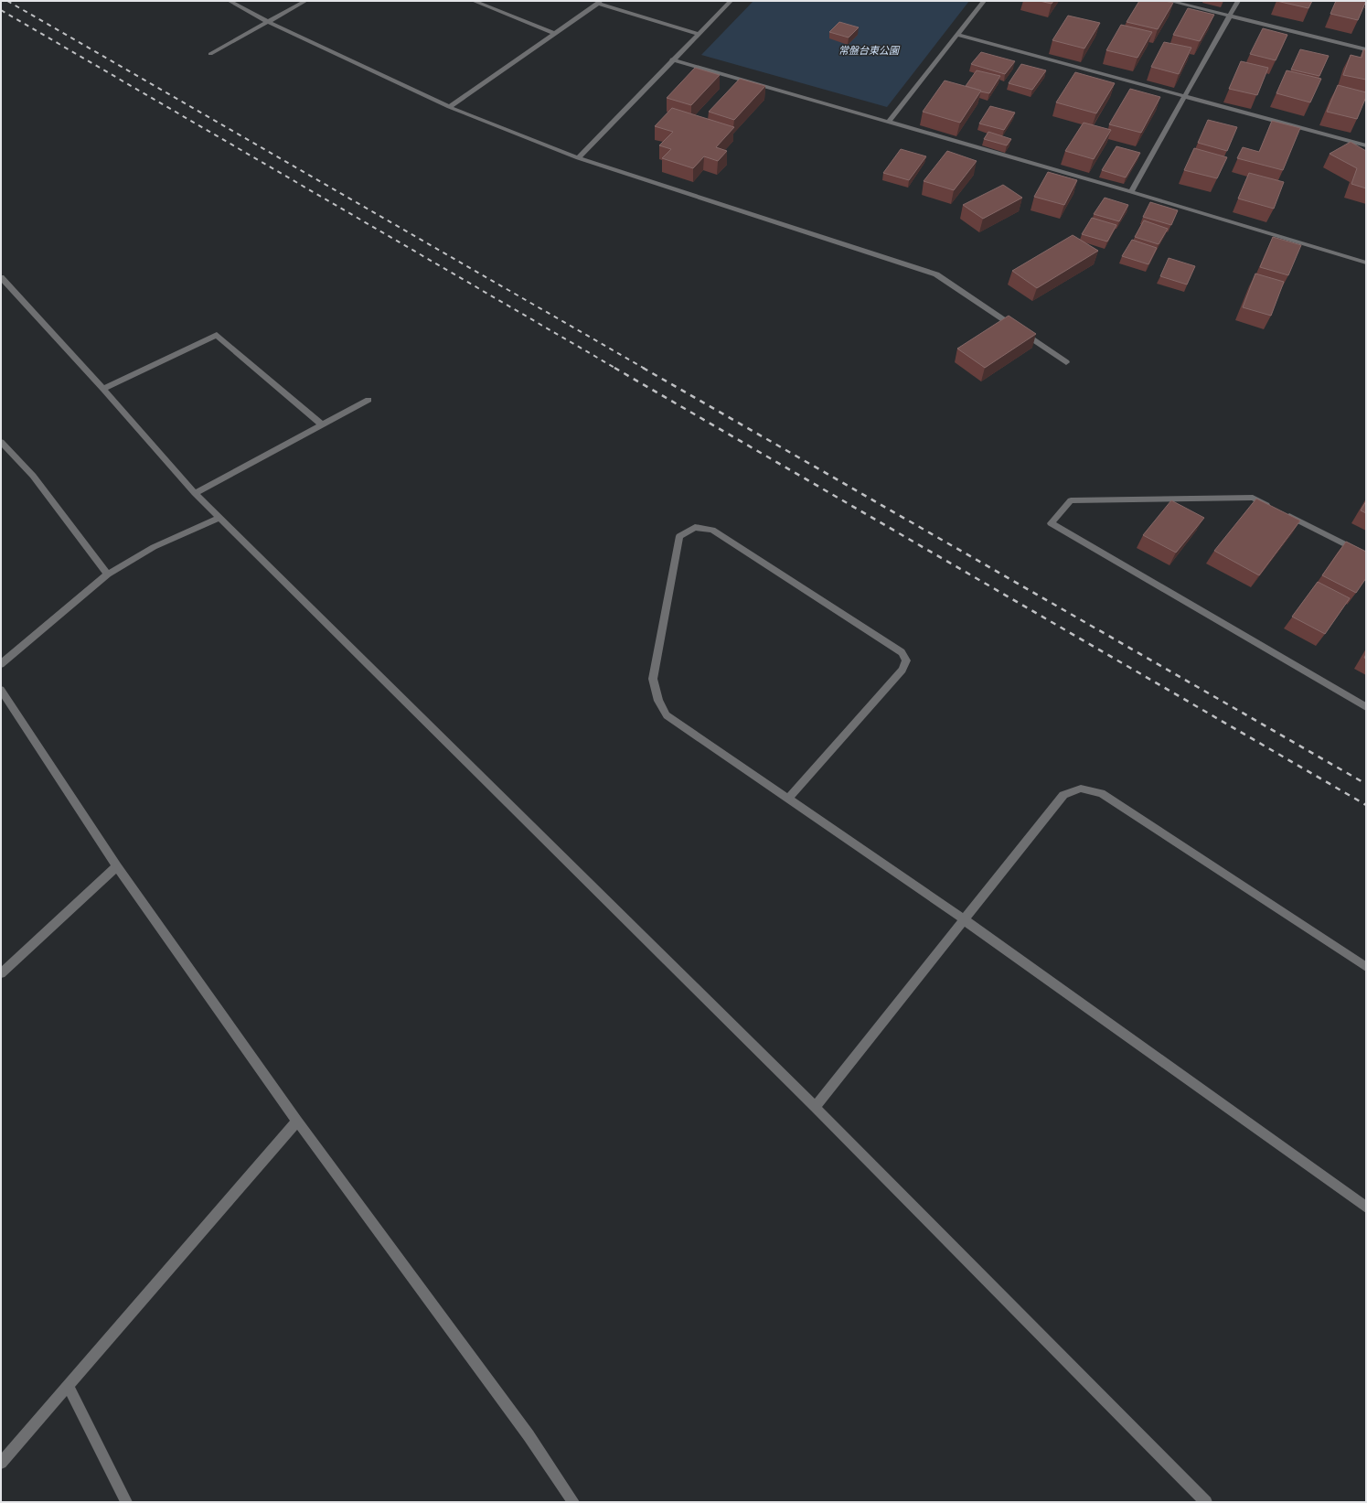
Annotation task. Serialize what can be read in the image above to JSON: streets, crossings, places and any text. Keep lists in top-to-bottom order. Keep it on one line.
{"parks":["常盤台東公園"]}
